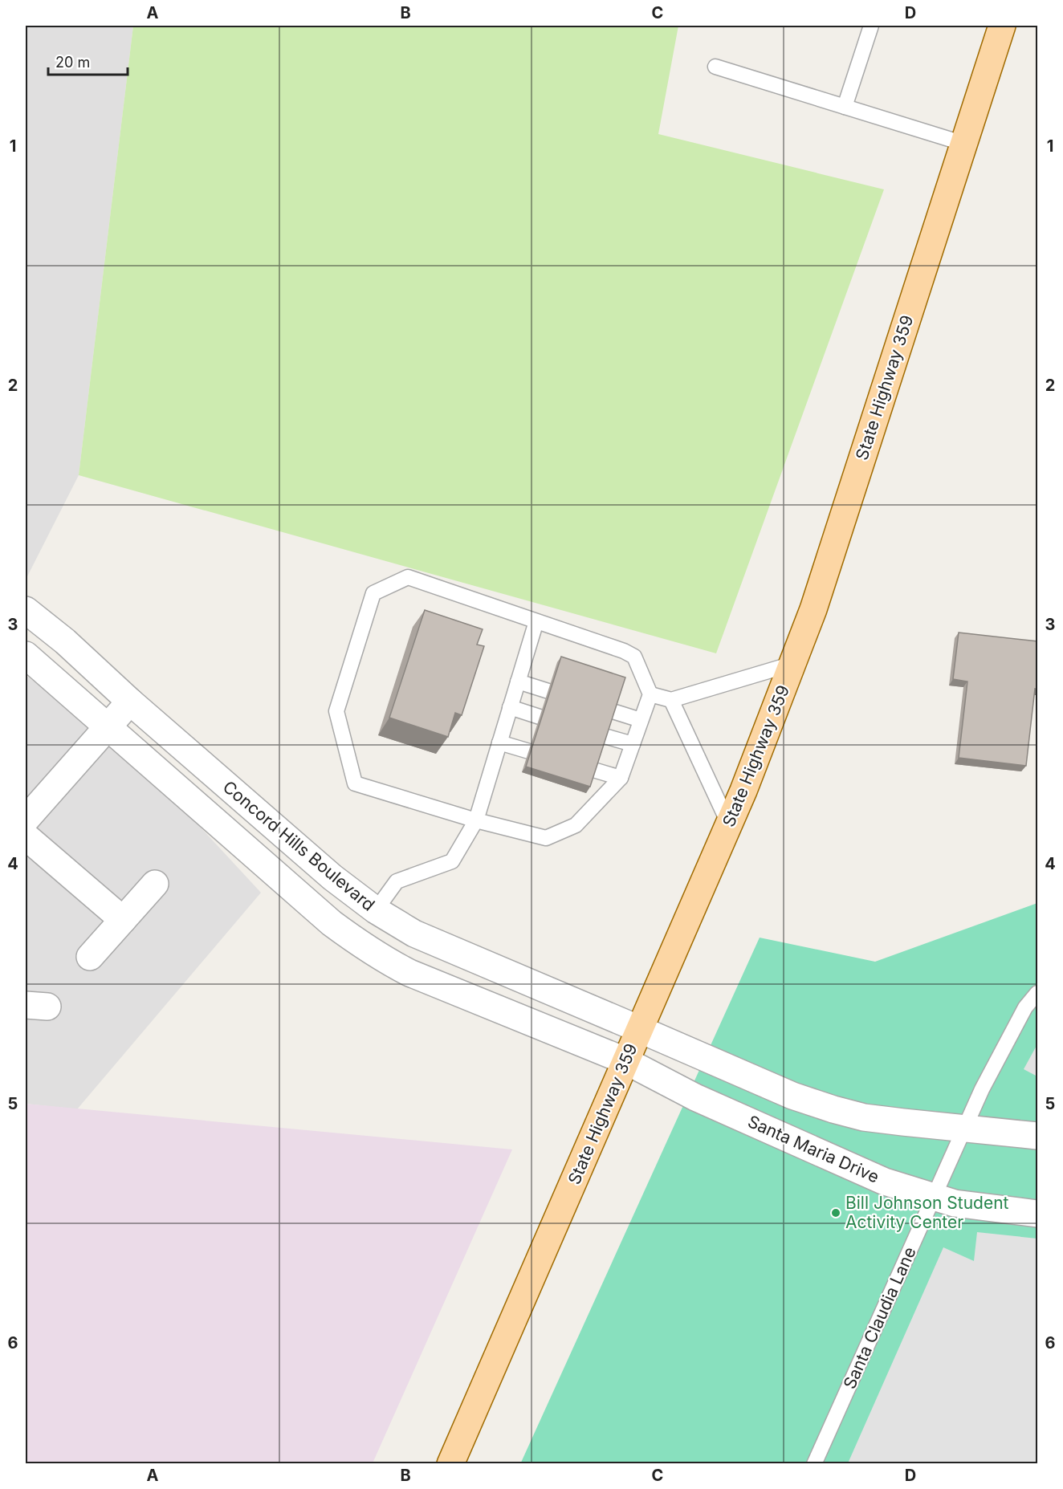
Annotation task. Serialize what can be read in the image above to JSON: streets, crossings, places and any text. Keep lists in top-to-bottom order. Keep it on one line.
{"streets":{"main road":["State Highway 359"],"street":["Concord Hills Boulevard","Santa Maria Drive"],"lane":["Santa Claudia Lane"]},"crossings":[["State Highway 359","Concord Hills Boulevard"],["State Highway 359","Santa Maria Drive"],["Concord Hills Boulevard","Santa Maria Drive"],["Santa Maria Drive","Santa Claudia Lane"]],"places":["Bill Johnson Student Activity Center"],"scale_bar":"20 m","grid":{"columns":["A","B","C","D"],"rows":["1","2","3","4","5","6"]}}
